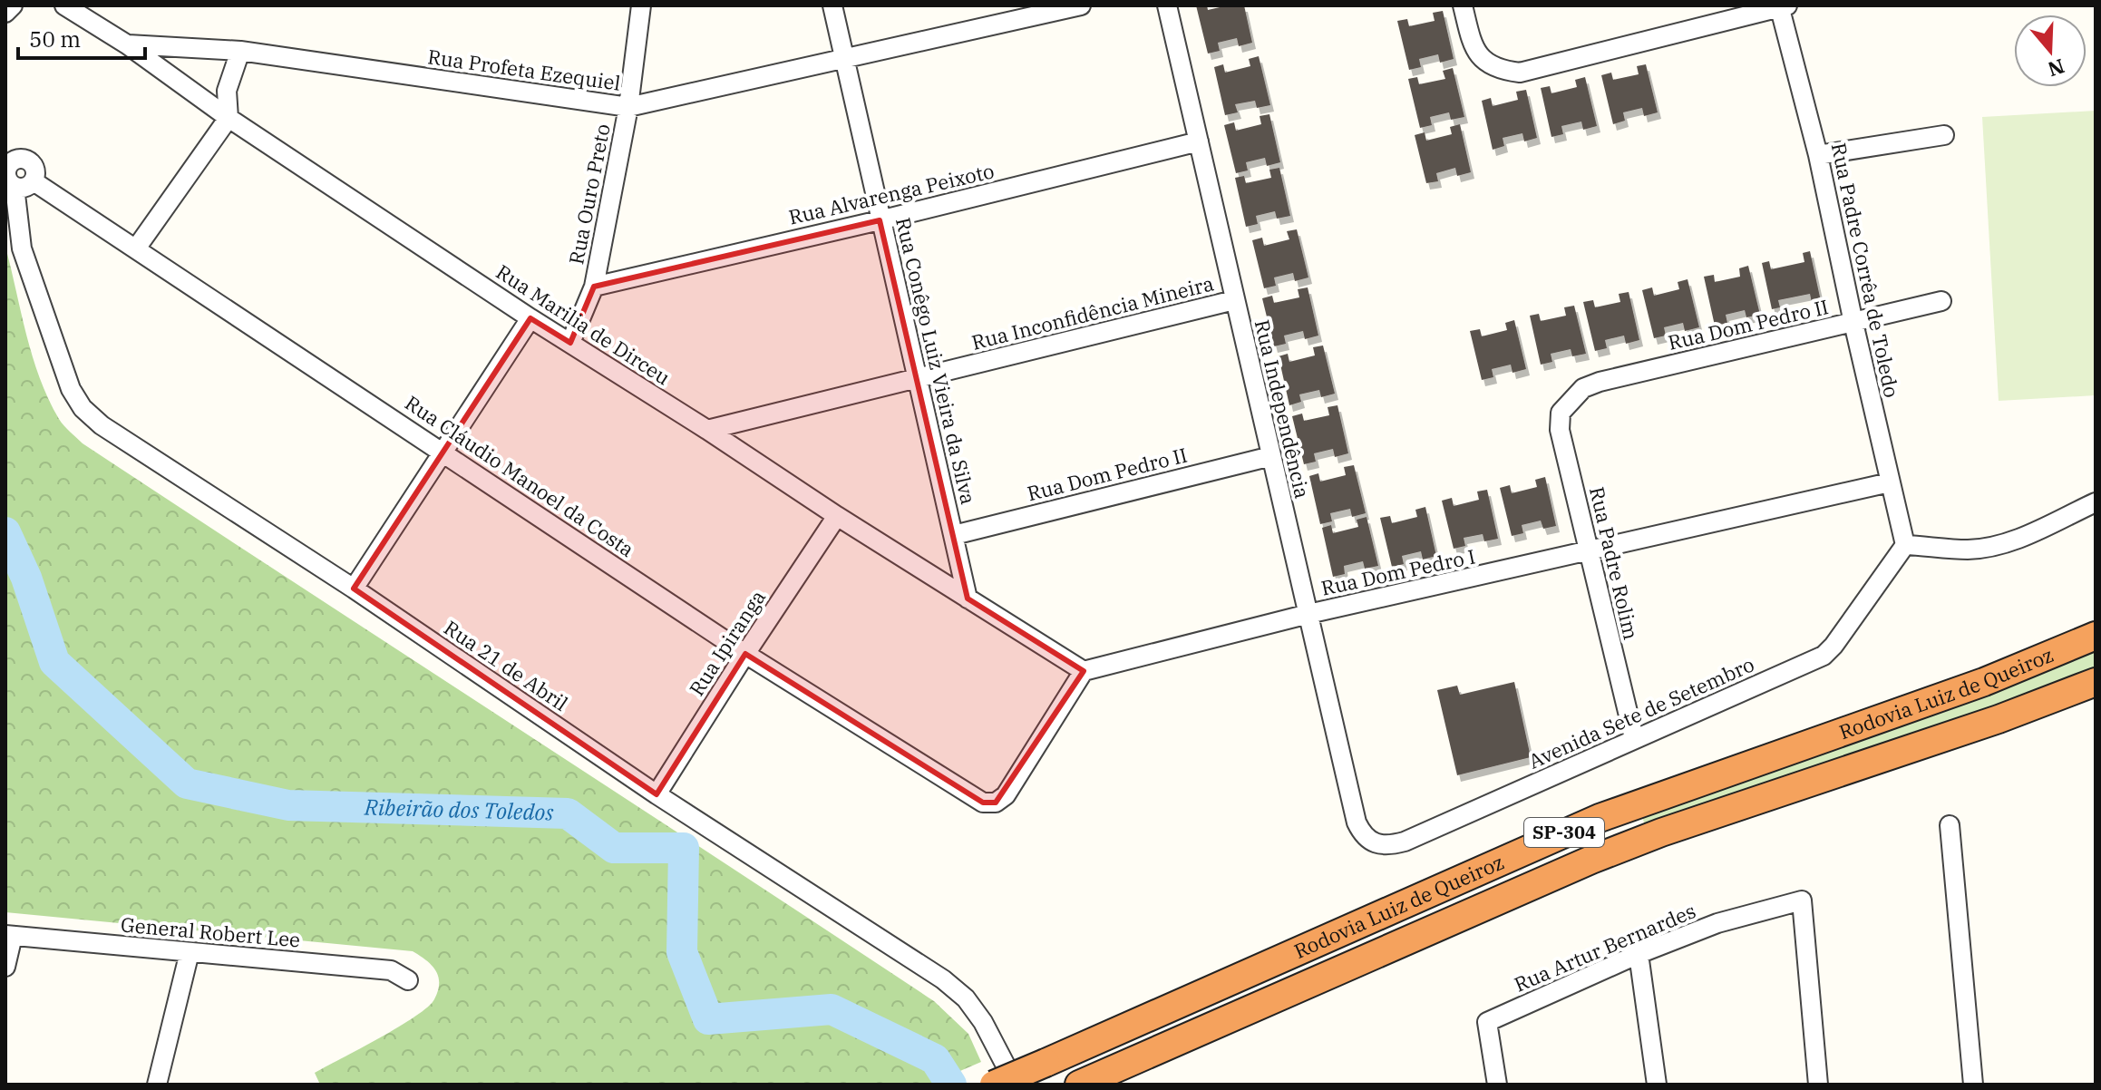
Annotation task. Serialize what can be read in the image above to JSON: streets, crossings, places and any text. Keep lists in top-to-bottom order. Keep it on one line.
{"streets":{"highway":["Rodovia Luiz de Queiroz","SP-304"],"street":["Rua Profeta Ezequiel","Rua Ouro Preto","Rua Alvarenga Peixoto","Rua Padre Corrêa de Toledo","Rua Inconfidência Mineira","Rua Marilia de Dirceu","Rua Dom Pedro II","Rua Conêgo Luiz Vieira da Silva","Rua Independência","Rua Cláudio Manoel da Costa","Rua Padre Rolim","Rua Dom Pedro I","Rua Ipiranga","Rua 21 de Abril","Avenida Sete de Setembro","General Robert Lee","Rua Artur Bernardes"]},"crossings":[["Rua Profeta Ezequiel","Rua Ouro Preto"],["Rua Profeta Ezequiel","Rua Marilia de Dirceu"],["Rua Profeta Ezequiel","Rua Conêgo Luiz Vieira da Silva"],["Rua Ouro Preto","Rua Alvarenga Peixoto"],["Rua Ouro Preto","Rua Marilia de Dirceu"],["Rua Alvarenga Peixoto","Rua Conêgo Luiz Vieira da Silva"],["Rua Alvarenga Peixoto","Rua Independência"],["Rua Padre Corrêa de Toledo","Rua Dom Pedro II"],["Rua Padre Corrêa de Toledo","Rua Dom Pedro I"],["Rua Padre Corrêa de Toledo","Avenida Sete de Setembro"],["Rua Inconfidência Mineira","Rua Marilia de Dirceu"],["Rua Inconfidência Mineira","Rua Conêgo Luiz Vieira da Silva"],["Rua Inconfidência Mineira","Rua Independência"],["Rua Marilia de Dirceu","Rua Conêgo Luiz Vieira da Silva"],["Rua Marilia de Dirceu","Rua Cláudio Manoel da Costa"],["Rua Marilia de Dirceu","Rua Dom Pedro I"],["Rua Marilia de Dirceu","Rua Ipiranga"],["Rua Dom Pedro II","Rua Conêgo Luiz Vieira da Silva"],["Rua Dom Pedro II","Rua Independência"],["Rua Dom Pedro II","Rua Padre Rolim"],["Rua Independência","Rua Dom Pedro I"],["Rua Independência","Avenida Sete de Setembro"],["Rua Cláudio Manoel da Costa","Rua Dom Pedro I"],["Rua Cláudio Manoel da Costa","Rua Ipiranga"],["Rua Cláudio Manoel da Costa","Rua 21 de Abril"],["Rua Padre Rolim","Rua Dom Pedro I"],["Rua Padre Rolim","Avenida Sete de Setembro"],["Rua Ipiranga","Rua 21 de Abril"]],"water":["Ribeirão dos Toledos"],"scale_bar":"50 m","north":"bottom"}
